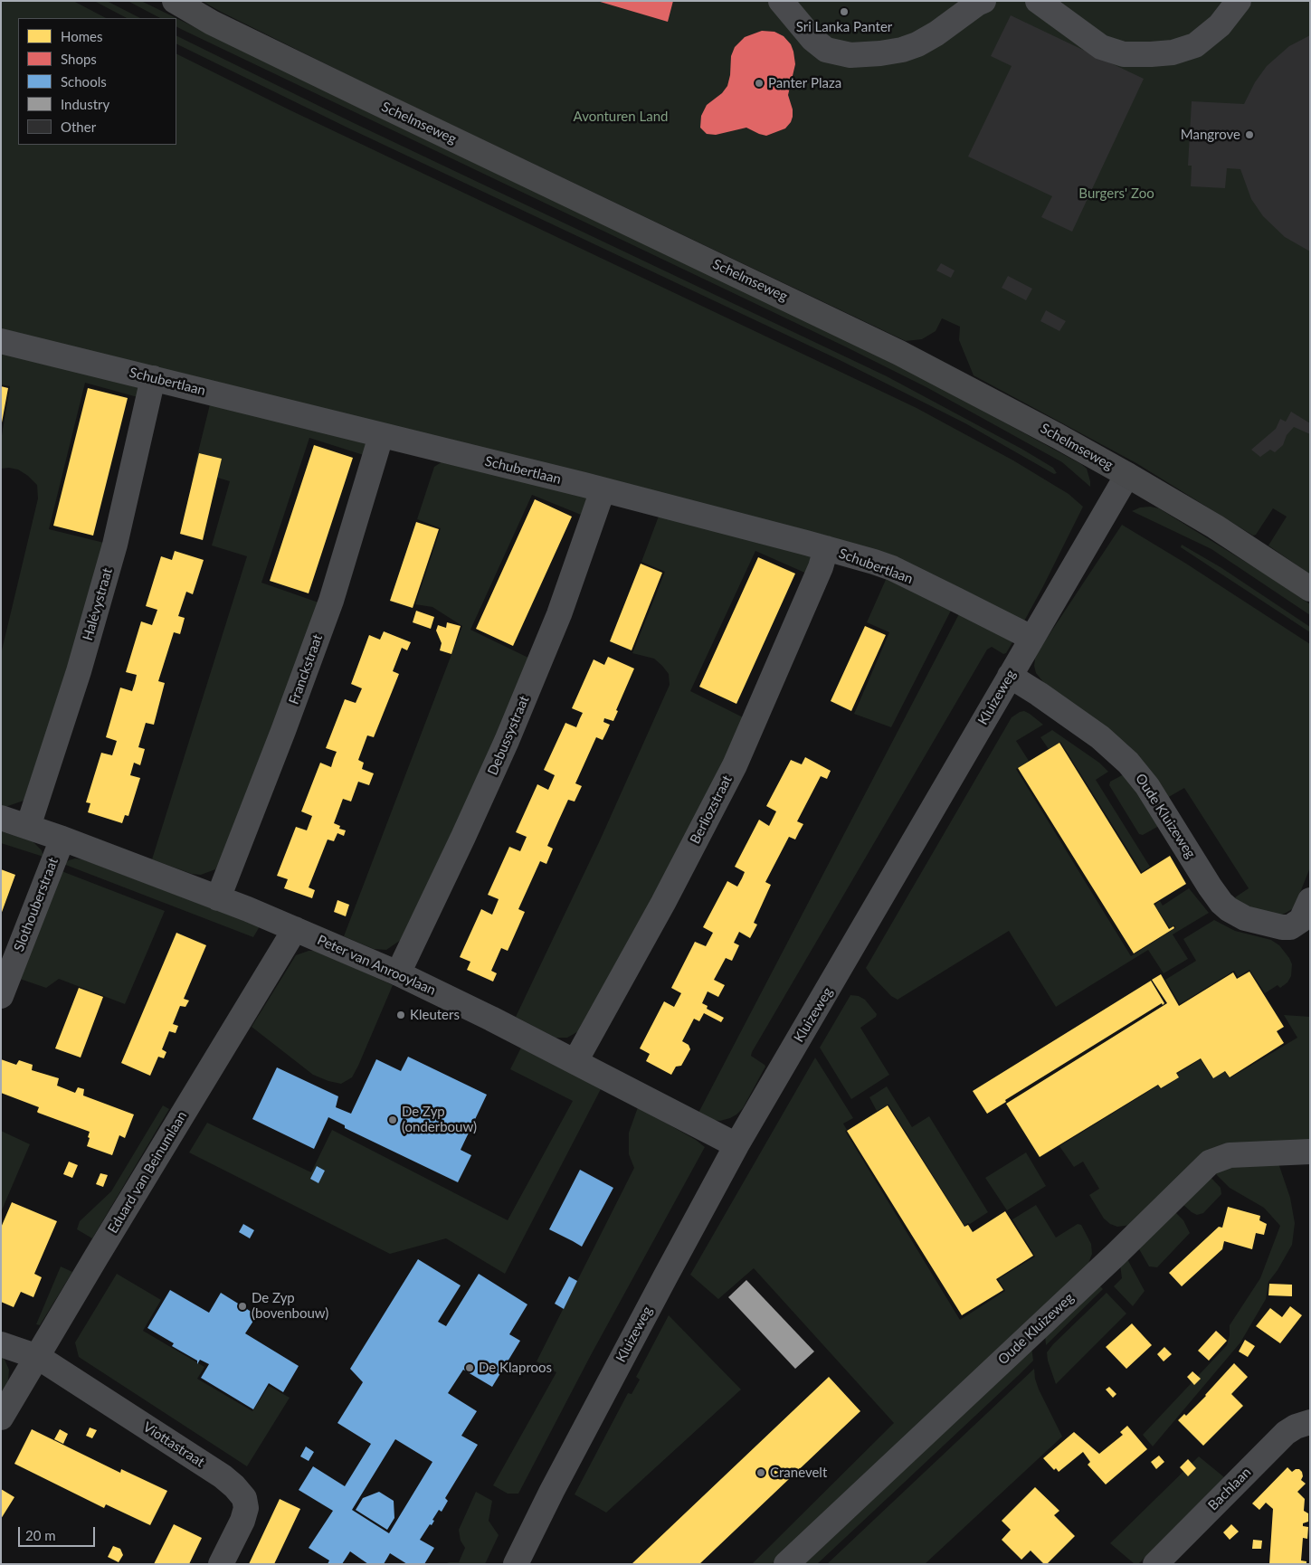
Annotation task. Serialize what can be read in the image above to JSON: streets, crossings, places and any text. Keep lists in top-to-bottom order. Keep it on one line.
{"streets":{"main road":["Schelmseweg"],"street":["Schubertlaan","Halévystraat","Franckstraat","Kluizeweg","Debussystraat","Berliozstraat","Oude Kluizeweg","Slothouberstraat","Peter van Anrooylaan","Eduard van Beinumlaan","Viottastraat","Bachlaan"]},"crossings":[["Schelmseweg","Kluizeweg"],["Schubertlaan","Halévystraat"],["Schubertlaan","Franckstraat"],["Schubertlaan","Kluizeweg"],["Schubertlaan","Debussystraat"],["Schubertlaan","Berliozstraat"],["Halévystraat","Peter van Anrooylaan"],["Franckstraat","Peter van Anrooylaan"],["Kluizeweg","Oude Kluizeweg"],["Kluizeweg","Peter van Anrooylaan"],["Debussystraat","Peter van Anrooylaan"],["Berliozstraat","Peter van Anrooylaan"],["Slothouberstraat","Peter van Anrooylaan"],["Peter van Anrooylaan","Eduard van Beinumlaan"],["Eduard van Beinumlaan","Viottastraat"]],"parks":["Avonturen Land","Burgers' Zoo"],"places":["Sri Lanka Panter","Panter Plaza","Mangrove","Kleuters","De Zyp (onderbouw)","De Zyp (bovenbouw)","De Klaproos","Cranevelt"],"legend":["Homes","Shops","Schools","Industry","Other"],"scale_bar":"20 m"}
